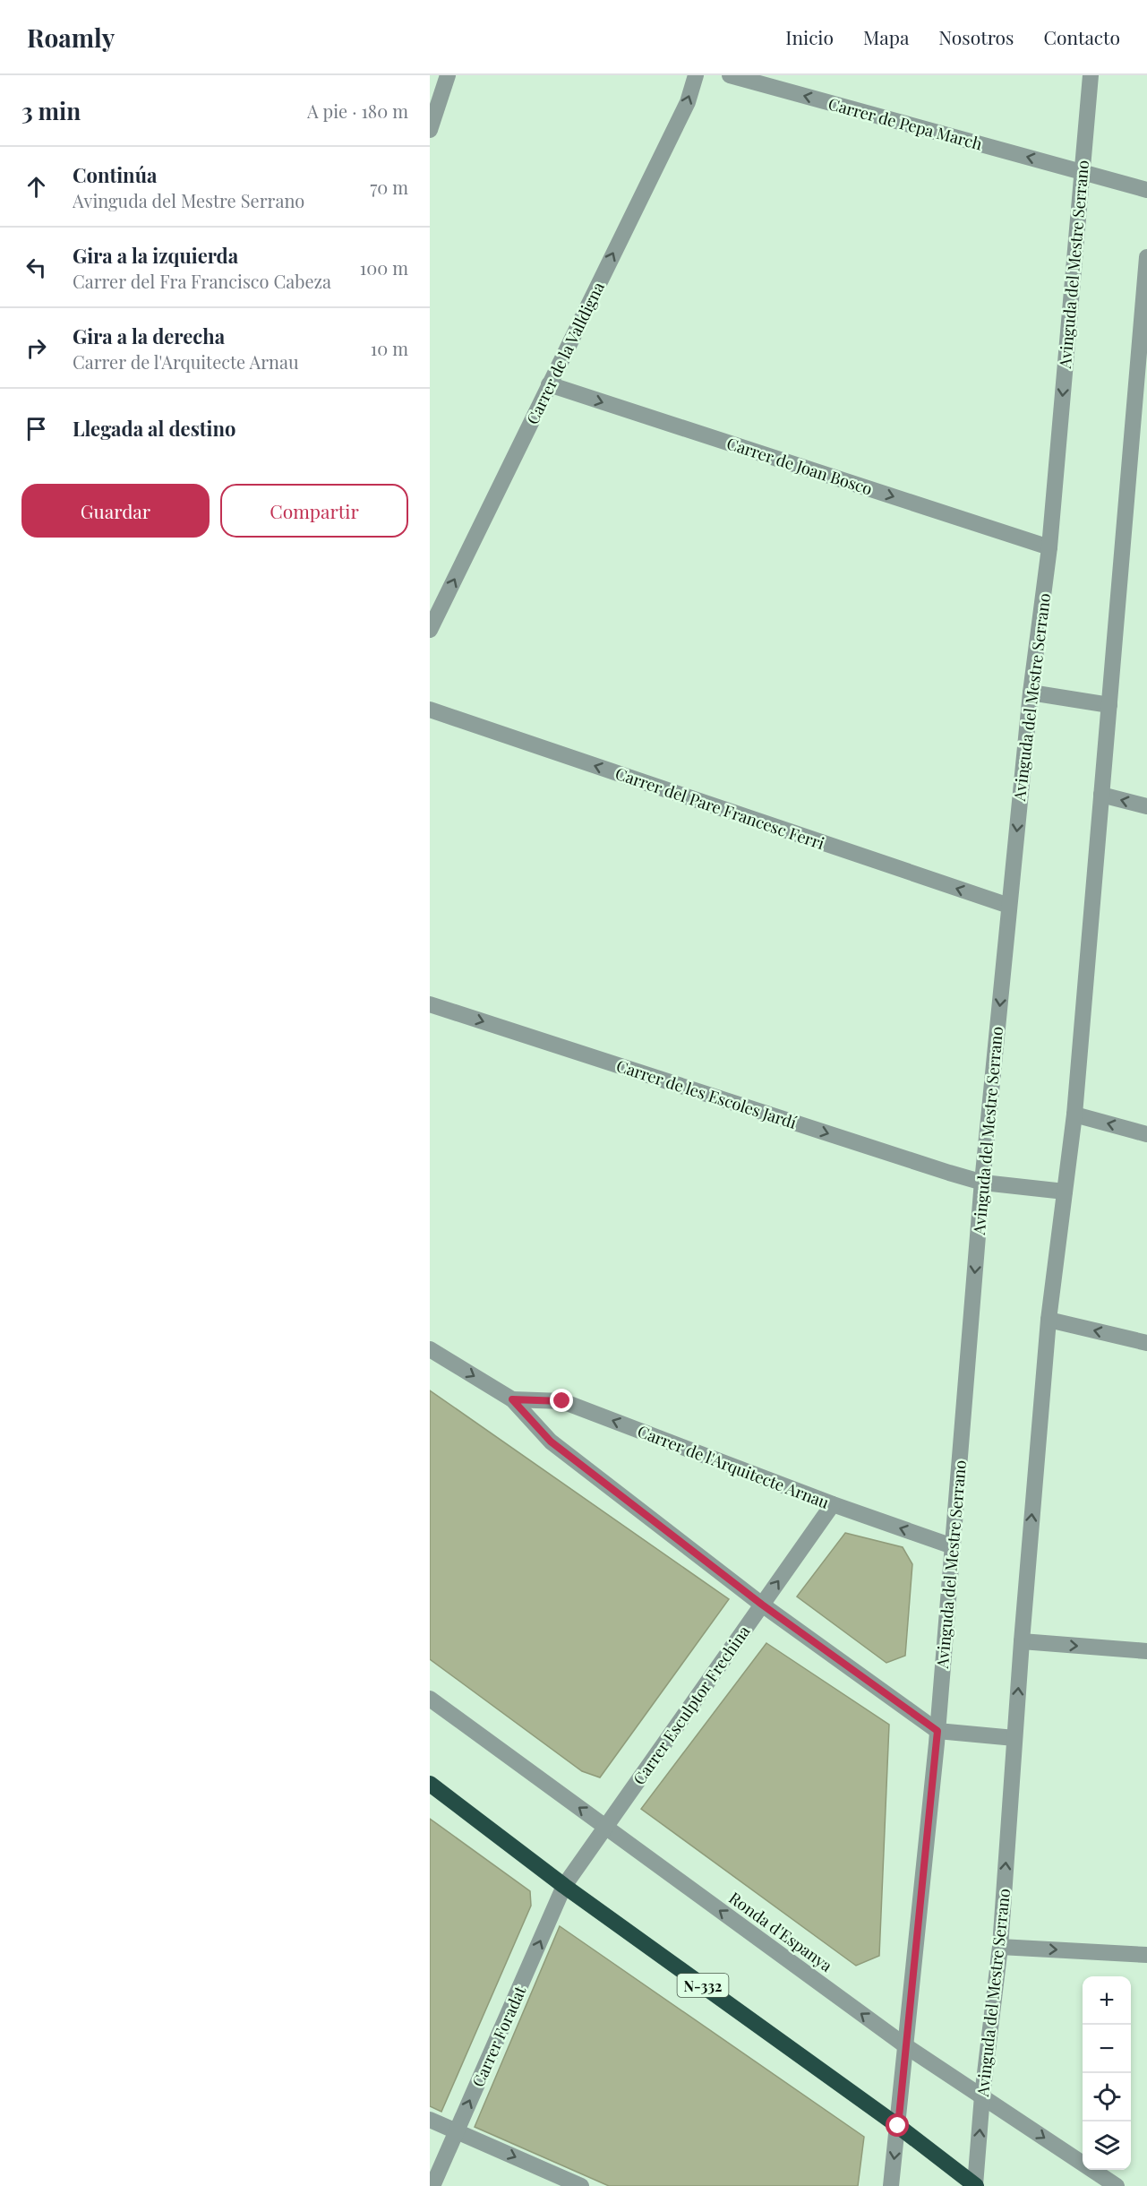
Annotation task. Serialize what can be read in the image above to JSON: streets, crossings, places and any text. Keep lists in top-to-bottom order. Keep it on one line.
{"streets":{"highway":["N-332"],"street":["Carrer de Pepa March","Avinguda del Mestre Serrano","Carrer de la Valldigna","Carrer de Joan Bosco","Carrer del Pare Francesc Ferri","Carrer de les Escoles Jardí","Carrer de l'Arquitecte Arnau","Carrer Esculptor Frechina","Ronda d'Espanya","Carrer Foradat"]},"crossings":[["Carrer de Pepa March","Avinguda del Mestre Serrano"],["Avinguda del Mestre Serrano","Carrer de Joan Bosco"],["Avinguda del Mestre Serrano","Carrer del Pare Francesc Ferri"],["Avinguda del Mestre Serrano","Carrer de les Escoles Jardí"],["Avinguda del Mestre Serrano","Carrer de l'Arquitecte Arnau"],["Avinguda del Mestre Serrano","Ronda d'Espanya"],["Avinguda del Mestre Serrano","N-332"],["Carrer de la Valldigna","Carrer de Joan Bosco"],["Carrer de l'Arquitecte Arnau","Carrer Esculptor Frechina"],["Carrer Esculptor Frechina","Ronda d'Espanya"],["Carrer Esculptor Frechina","N-332"],["Carrer Esculptor Frechina","Carrer Foradat"],["N-332","Carrer Foradat"]],"one_way":["Carrer de Pepa March","Carrer de la Valldigna","Carrer de Joan Bosco","Carrer del Pare Francesc Ferri","Carrer de les Escoles Jardí","Carrer Foradat"],"page":{"header":"Roamly","nav":["Inicio","Mapa","Nosotros","Contacto"],"heading":["3 min","A pie · 180 m"],"list":[["Continúa","Avinguda del Mestre Serrano","70 m"],["Gira a la izquierda","Carrer del Fra Francisco Cabeza","100 m"],["Gira a la derecha","Carrer de l'Arquitecte Arnau","10 m"],"Llegada al destino"],"buttons":["Guardar","Compartir"],"map_buttons":["+","−"]}}
